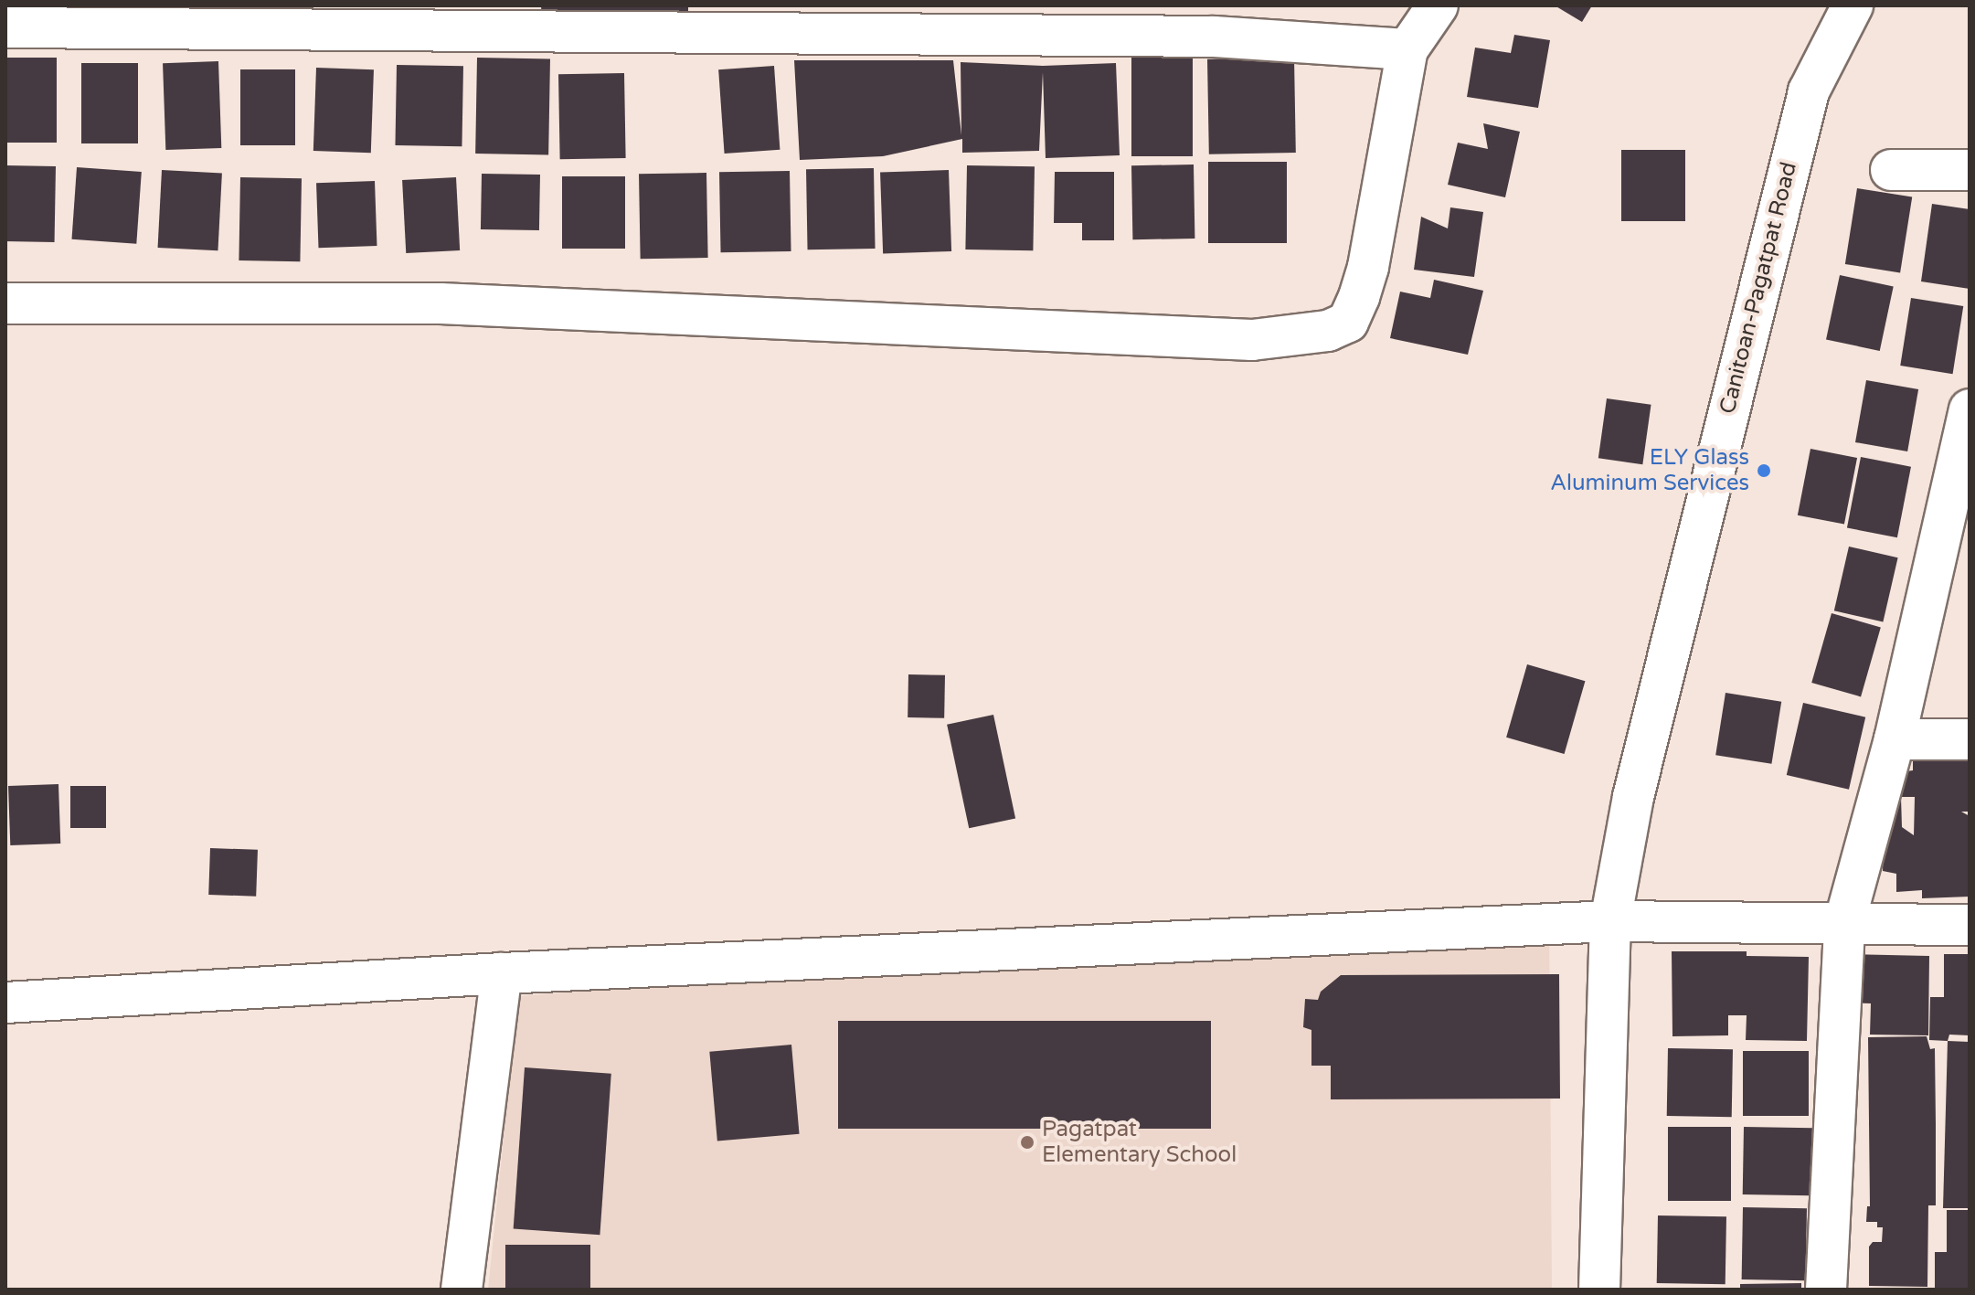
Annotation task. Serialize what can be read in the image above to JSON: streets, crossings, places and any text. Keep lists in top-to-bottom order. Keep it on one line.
{"streets":{"street":["Canitoan-Pagatpat Road"]},"places":["ELY Glass Aluminum Services","Pagatpat Elementary School"]}
